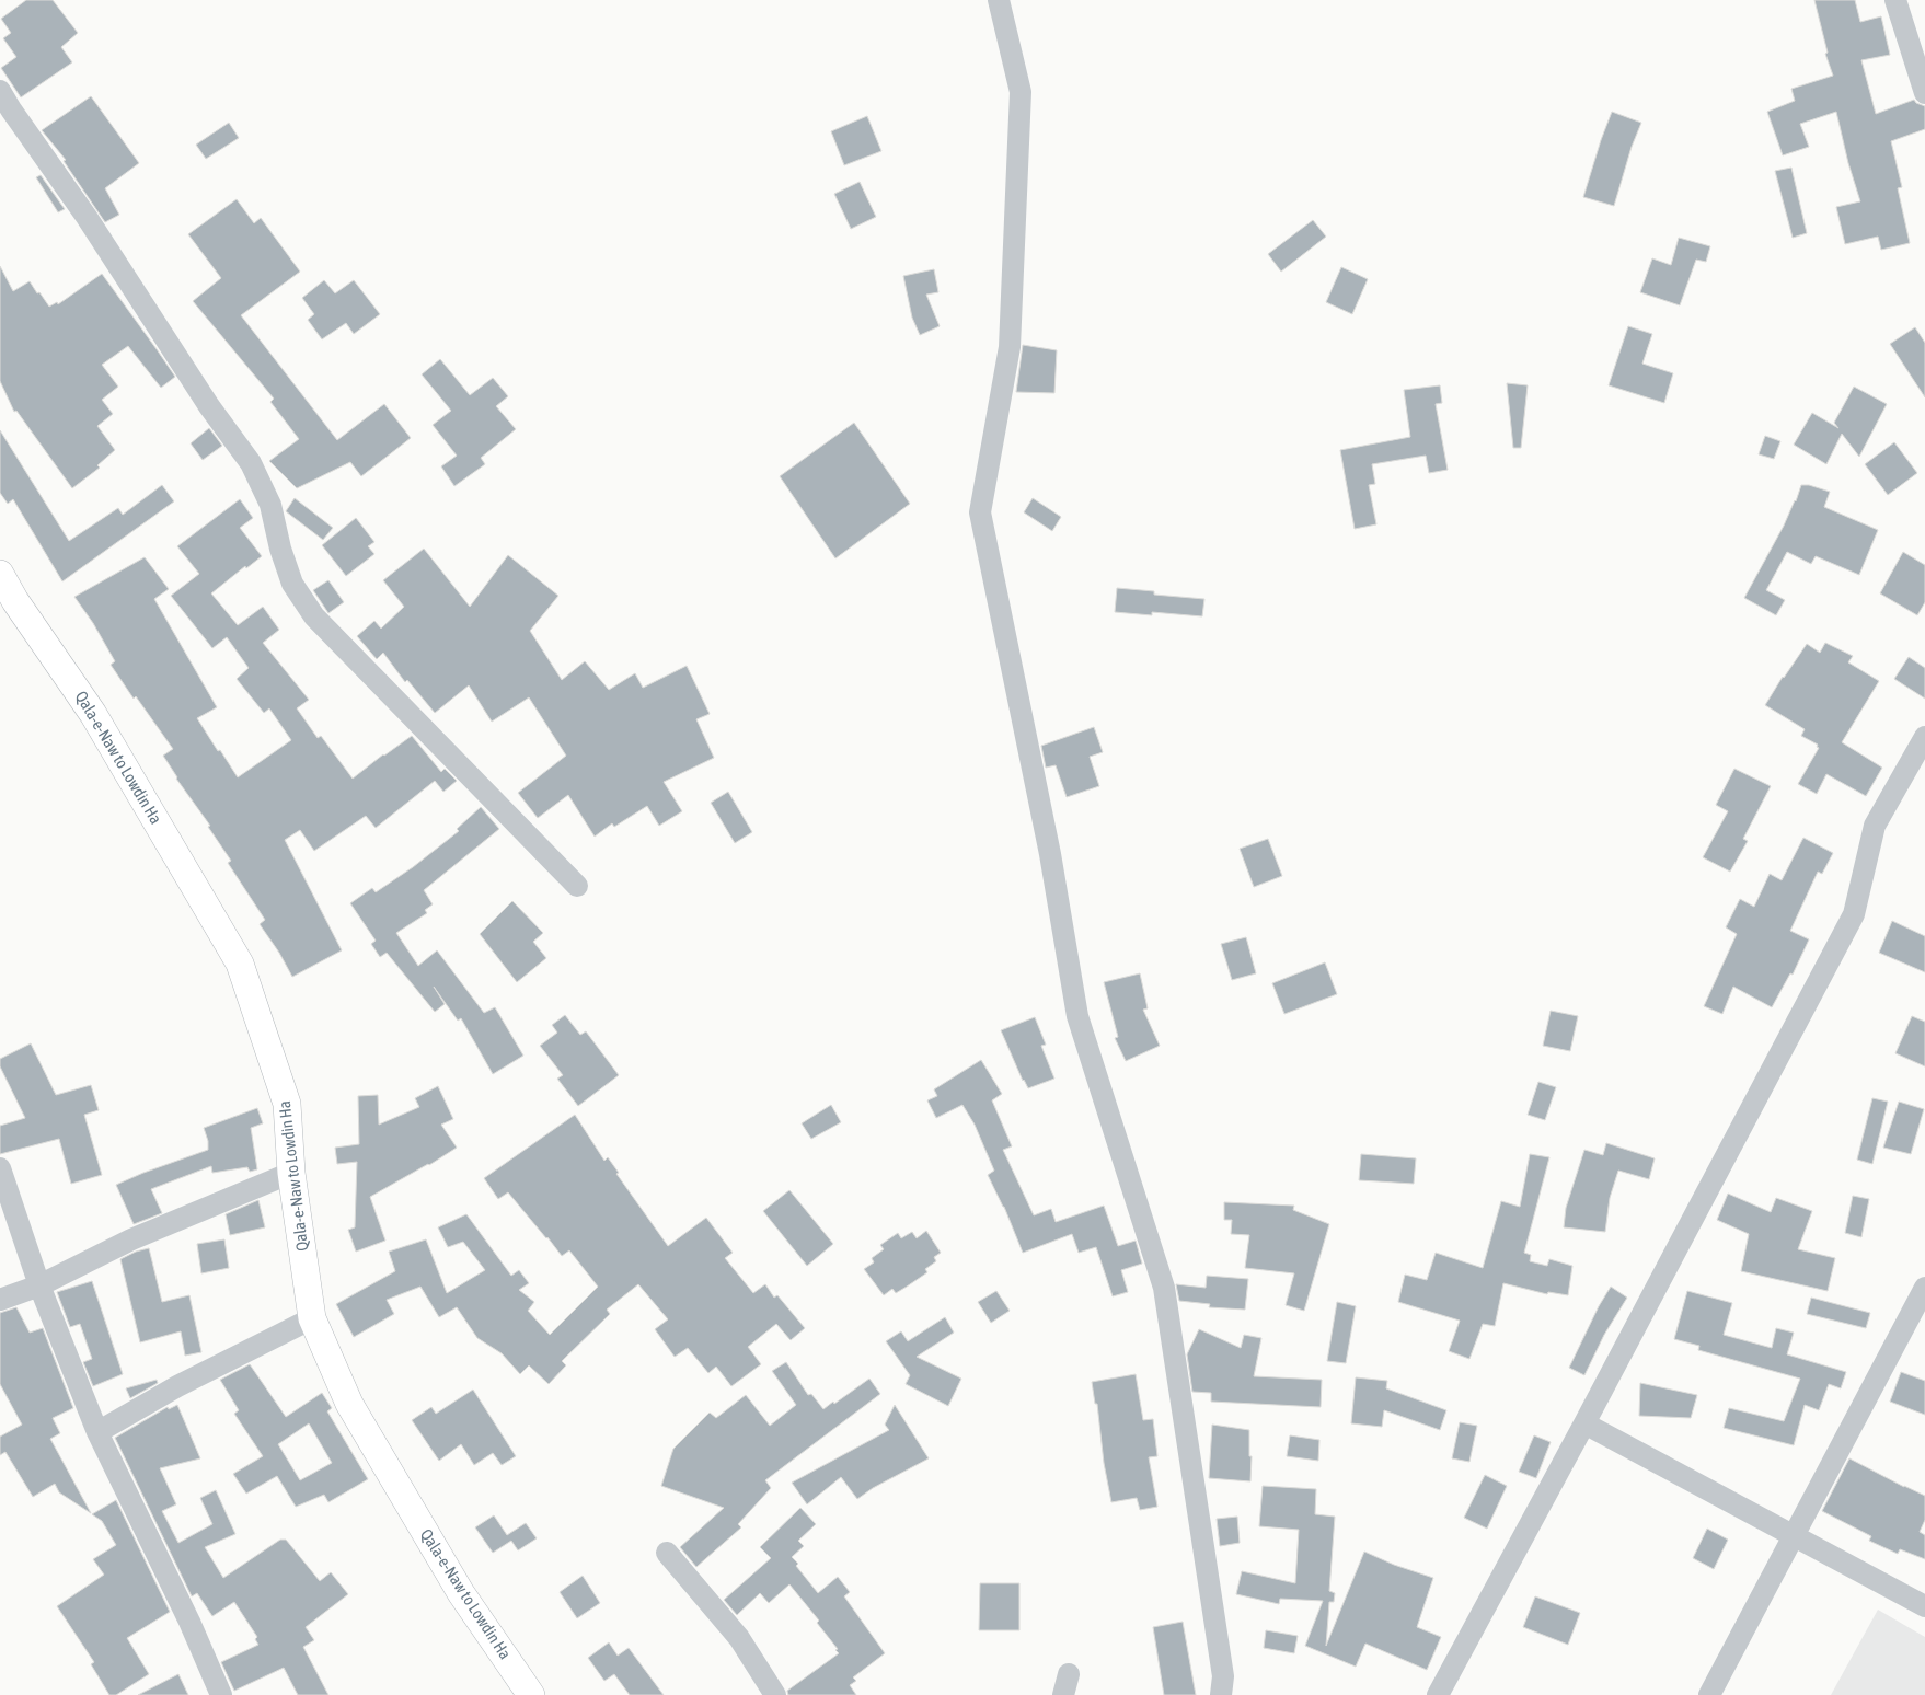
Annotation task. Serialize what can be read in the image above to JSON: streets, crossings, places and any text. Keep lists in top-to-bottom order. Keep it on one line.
{"streets":{"main road":["Qala-e-Naw to Lowdin Ha"]}}
